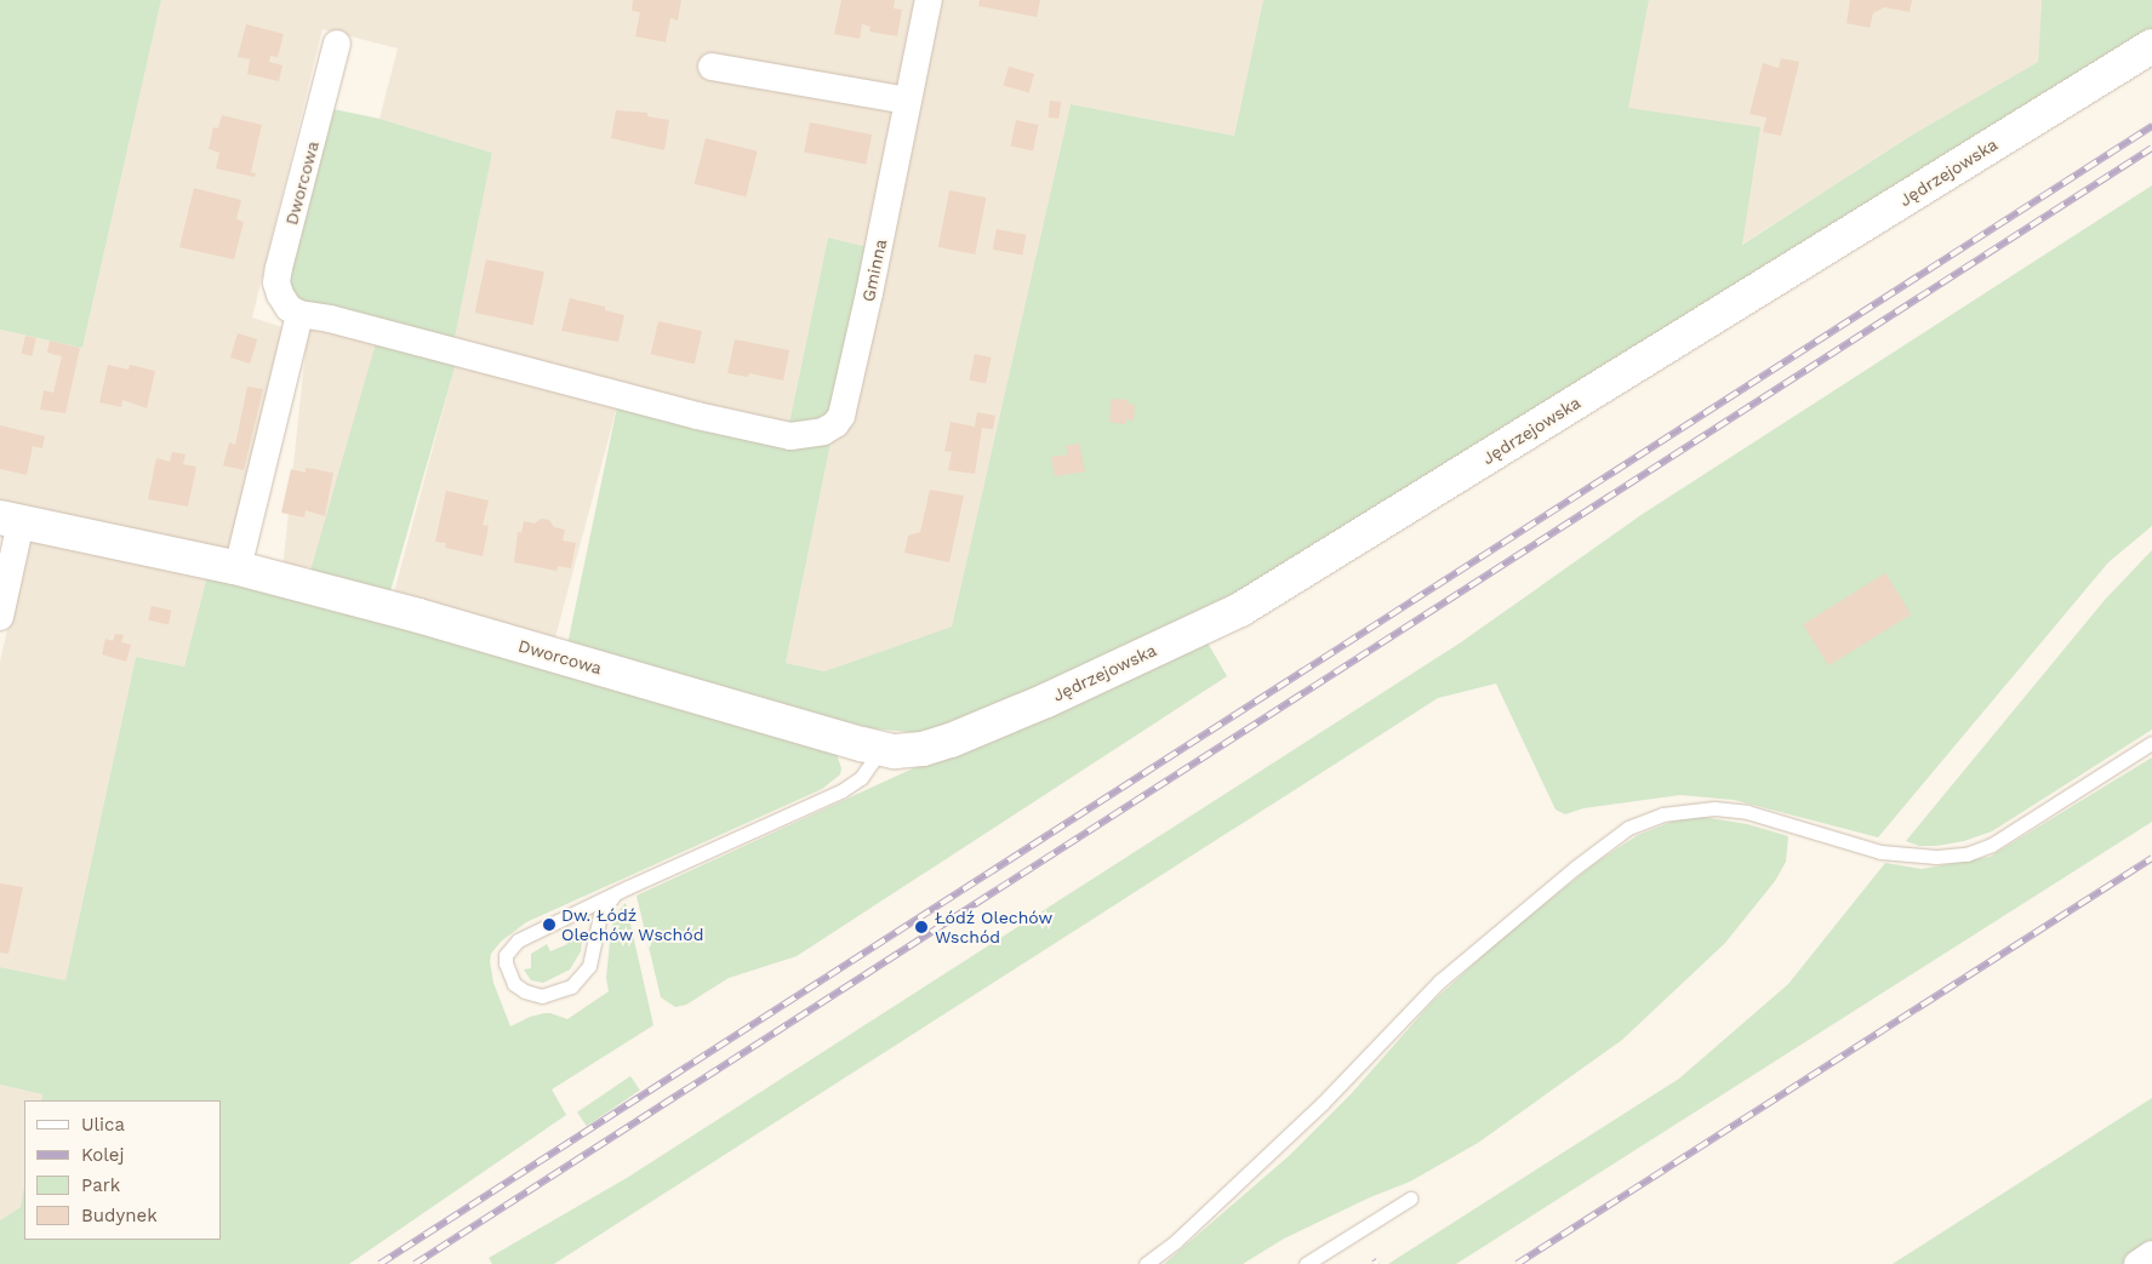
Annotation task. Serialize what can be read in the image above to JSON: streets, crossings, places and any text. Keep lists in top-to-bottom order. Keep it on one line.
{"streets":{"street":["Jędrzejowska","Dworcowa","Gminna"]},"crossings":[["Jędrzejowska","Dworcowa"],["Dworcowa","Gminna"]],"places":["Dw. Łódź Olechów Wschód","Łódź Olechów Wschód"],"legend":["Ulica","Kolej","Park","Budynek"]}
